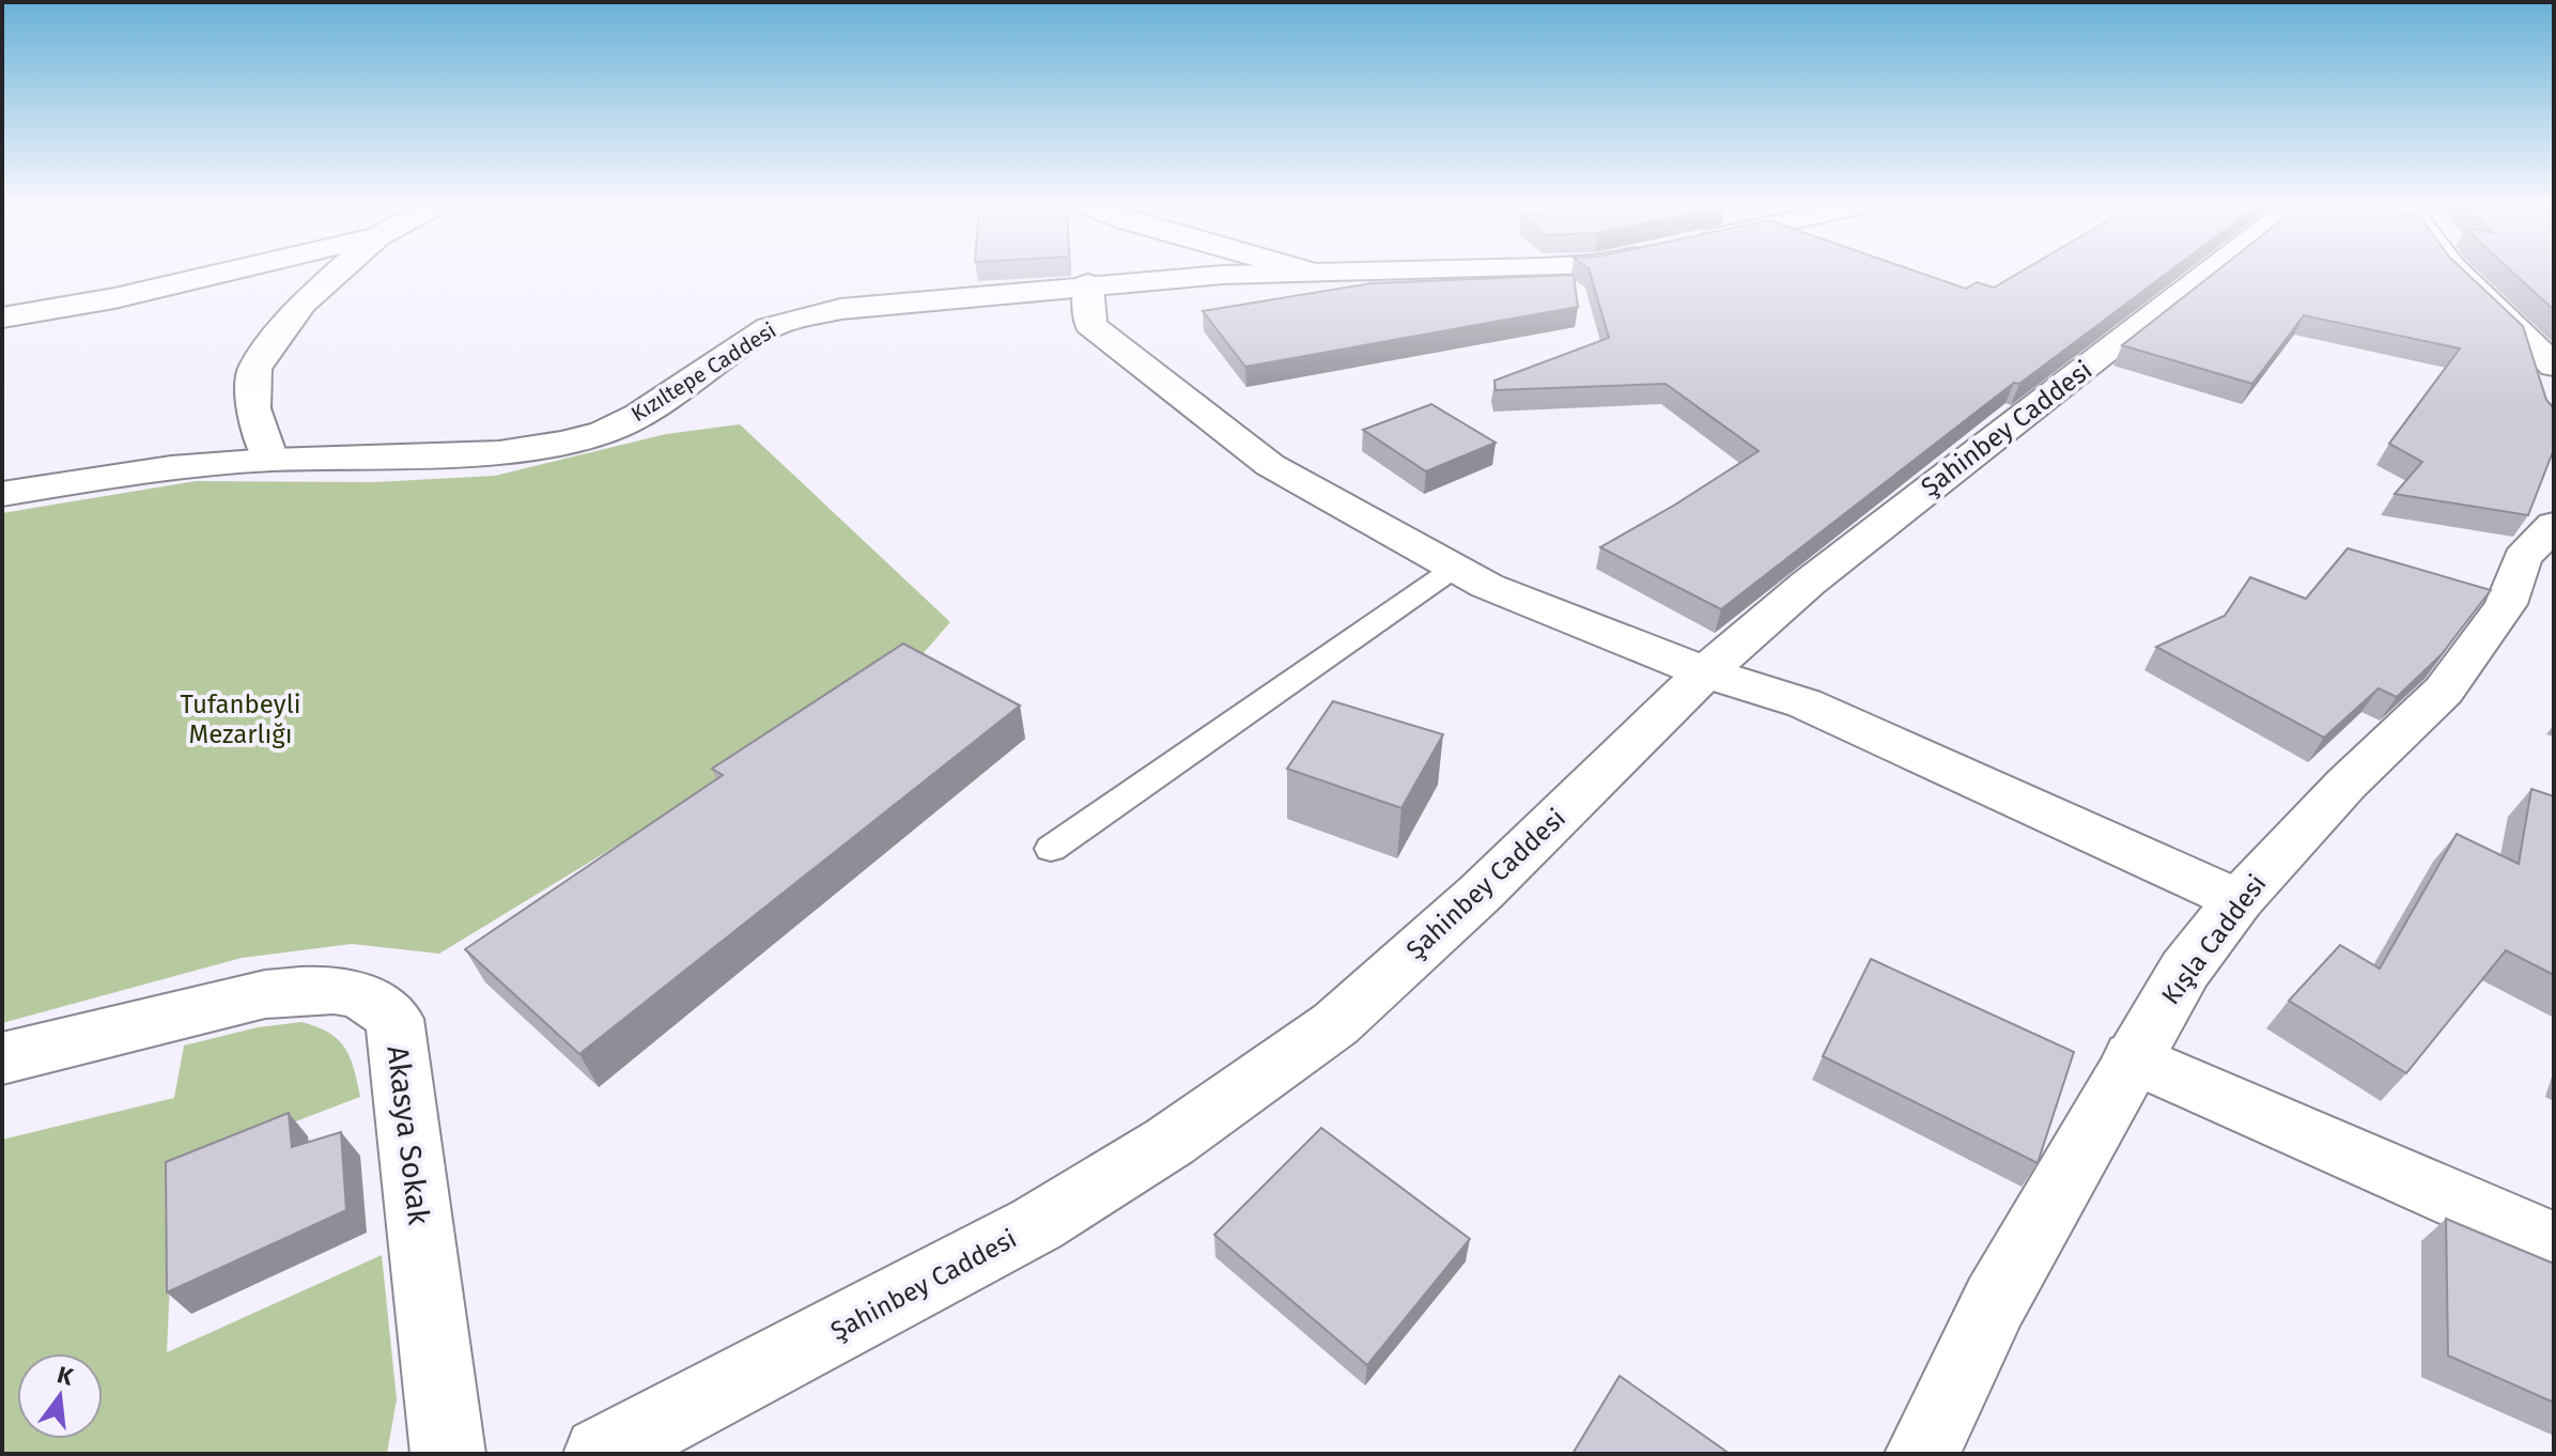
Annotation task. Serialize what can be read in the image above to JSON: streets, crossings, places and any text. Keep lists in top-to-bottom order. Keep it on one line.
{"streets":{"street":["Kızıltepe Caddesi","Şahinbey Caddesi","Kışla Caddesi","Akasya Sokak"]},"parks":["Tufanbeyli Mezarlığı"],"north":"top"}
